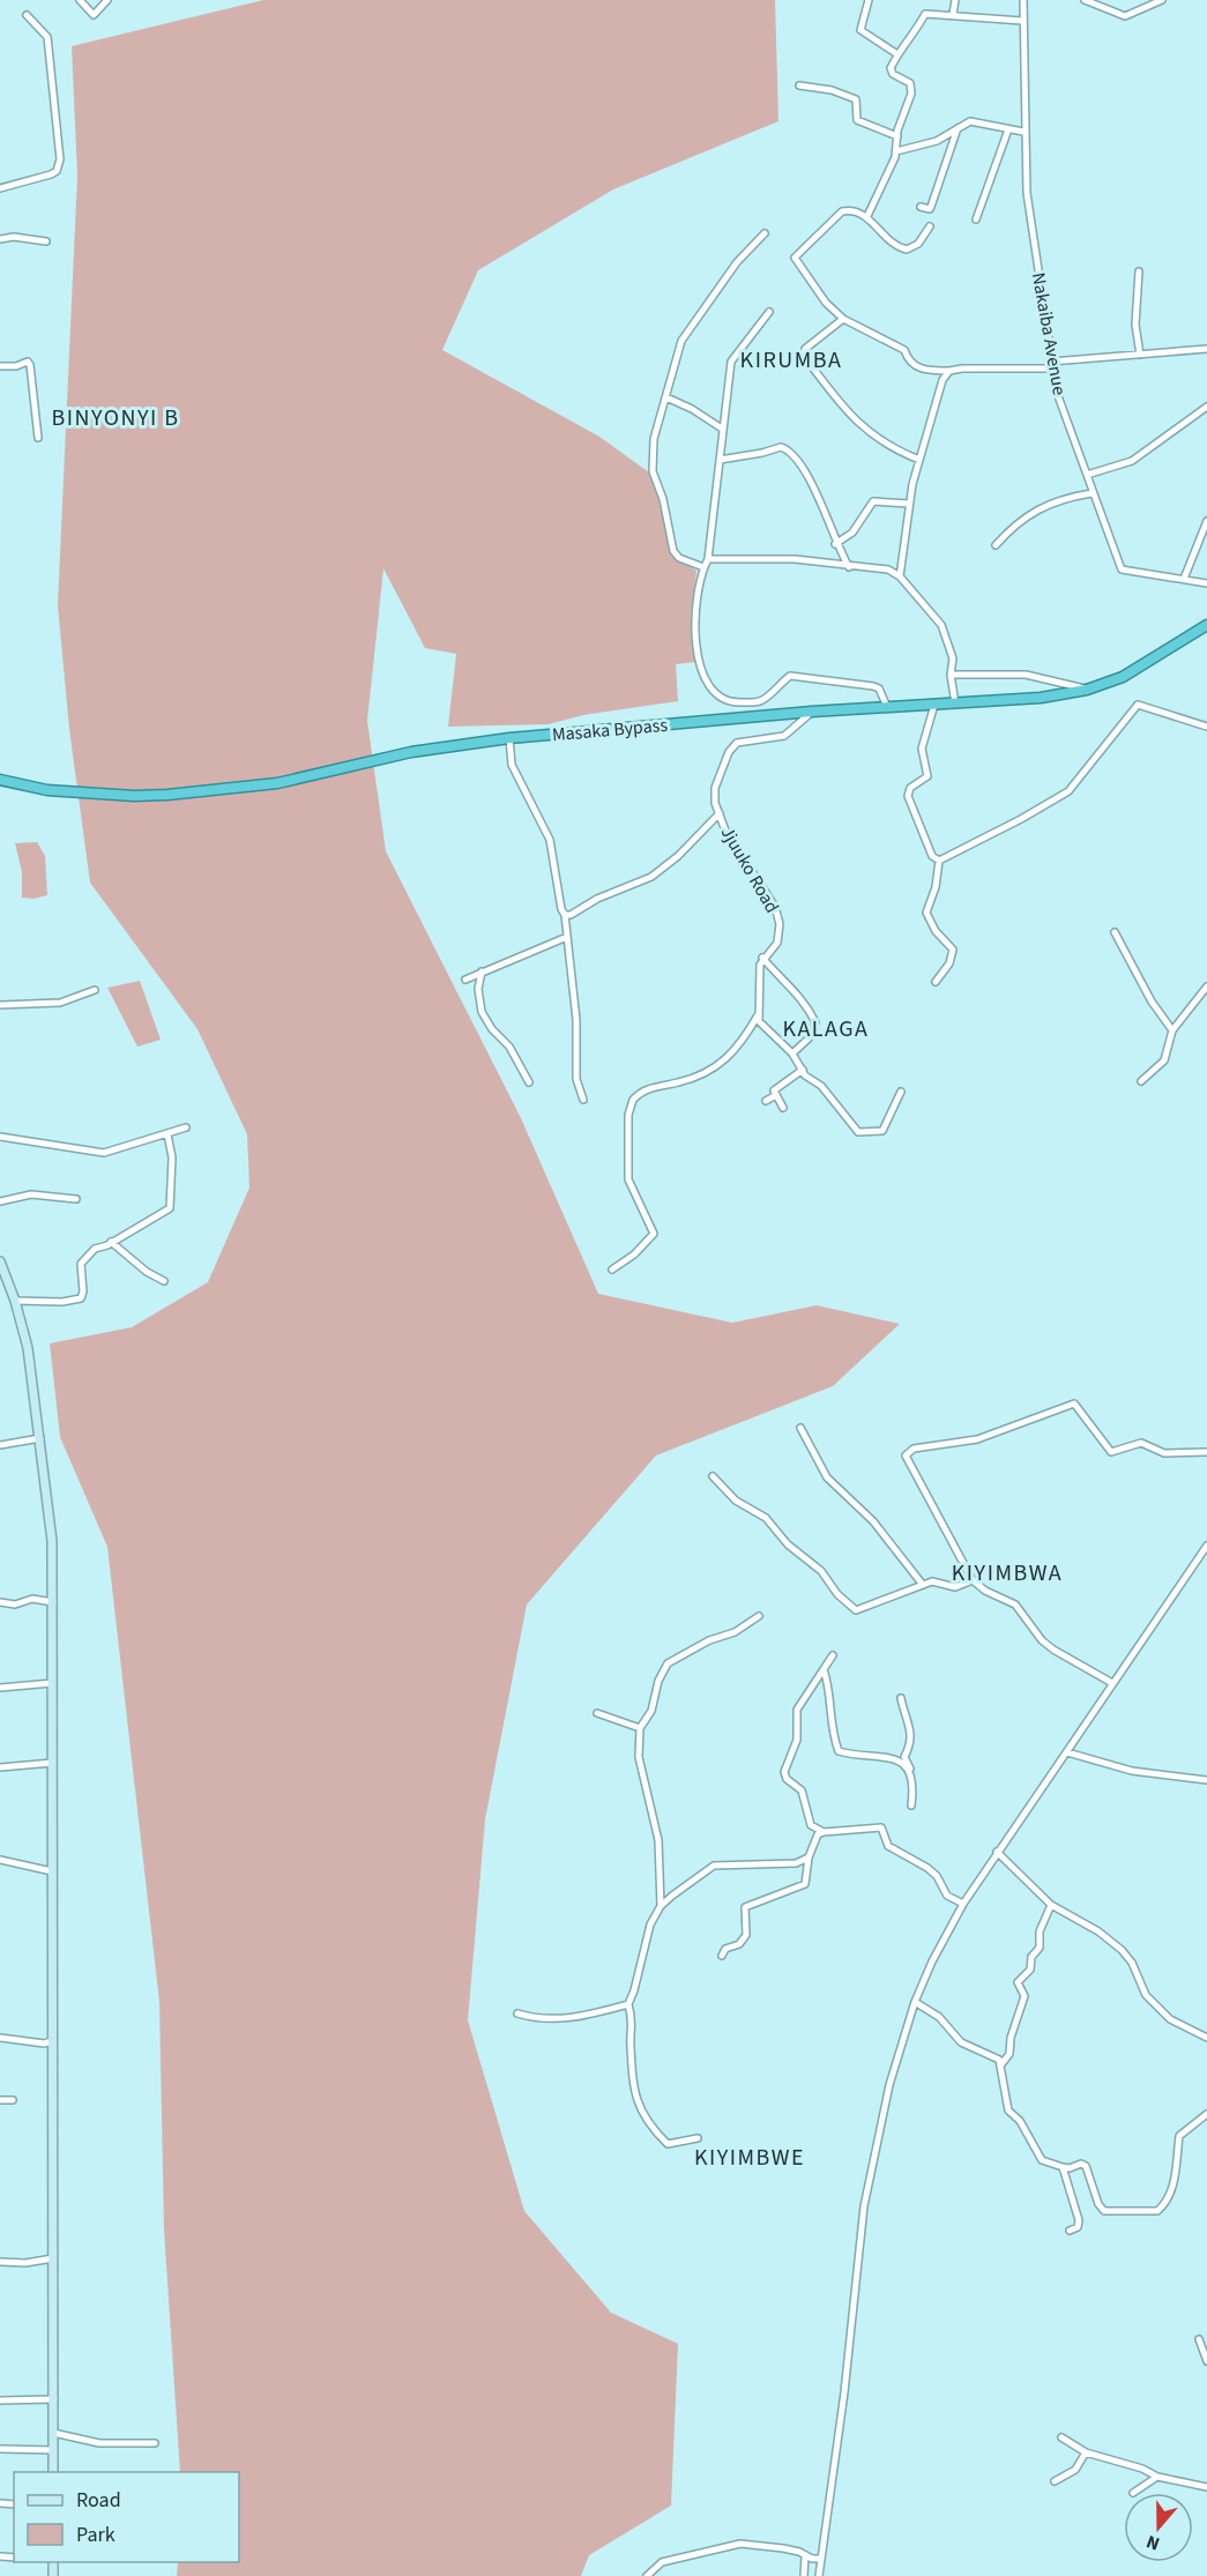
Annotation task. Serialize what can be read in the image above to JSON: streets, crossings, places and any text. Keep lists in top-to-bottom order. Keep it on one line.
{"streets":{"highway":["Masaka Bypass"],"street":["Nakaiba Avenue","Jjuuko Road"]},"crossings":[["Masaka Bypass","Jjuuko Road"]],"districts":["KIRUMBA","BINYONYI B","KALAGA","KIYIMBWA","KIYIMBWE"],"legend":["Road","Park"],"north":"bottom"}
